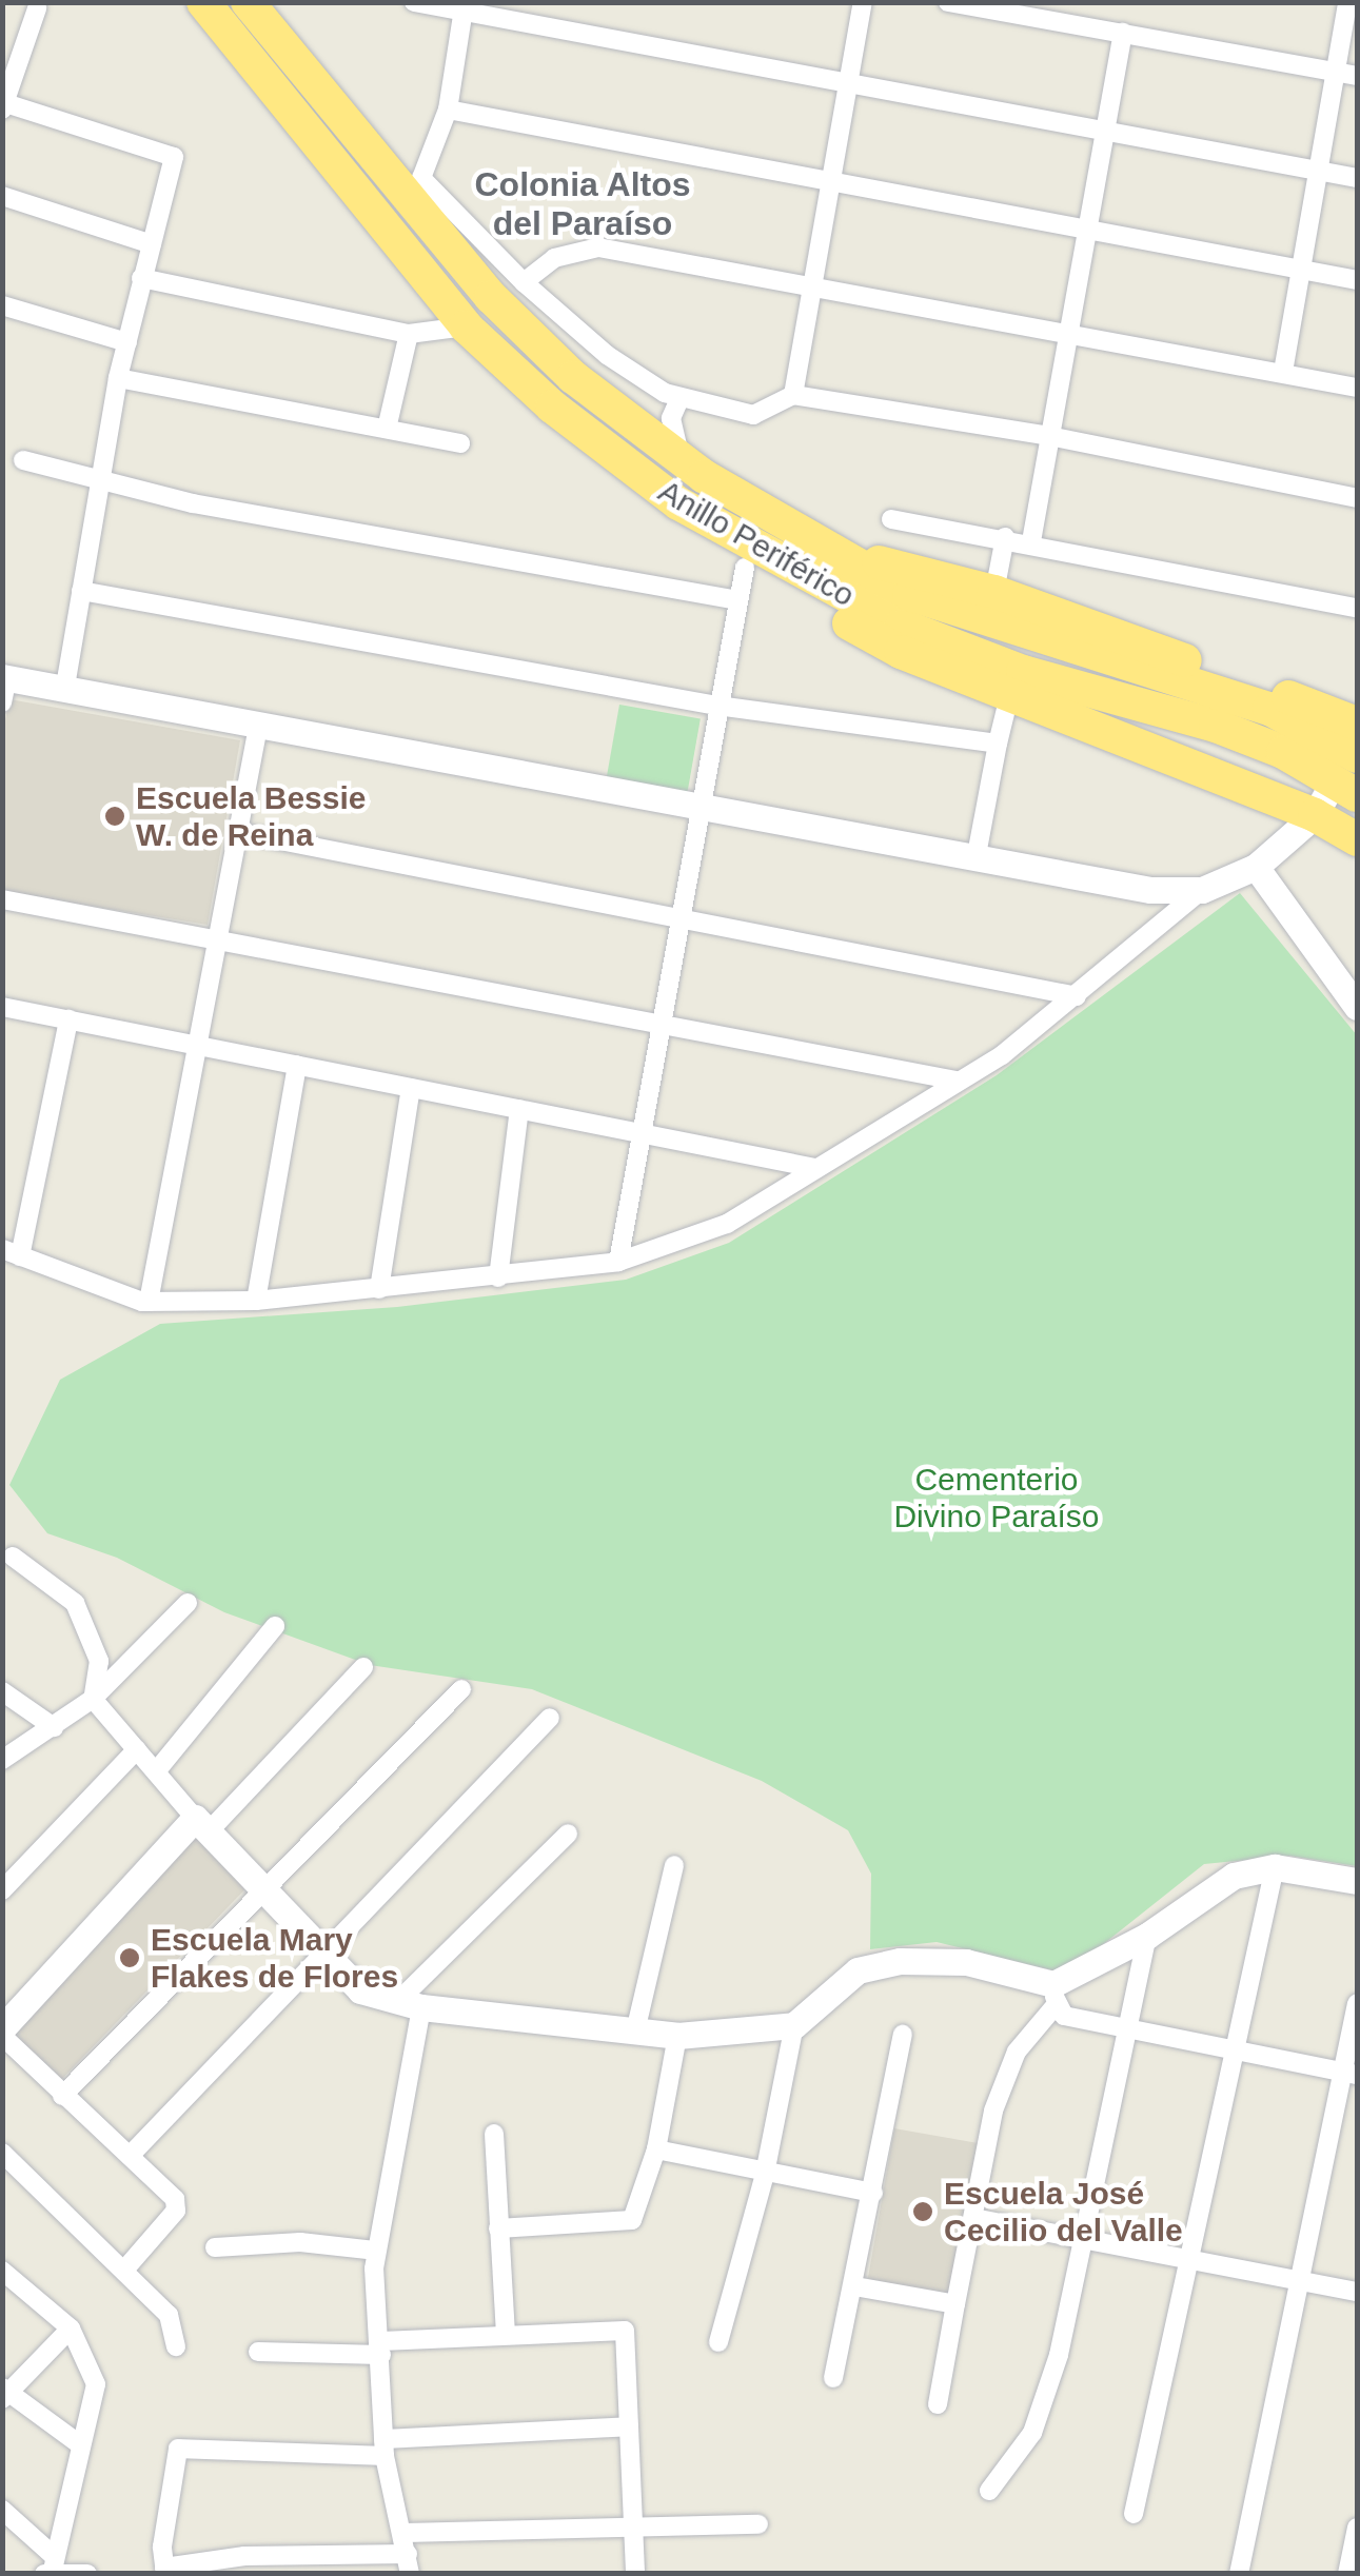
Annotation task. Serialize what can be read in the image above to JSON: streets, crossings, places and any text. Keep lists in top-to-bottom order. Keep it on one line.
{"streets":{"highway":["Anillo Periférico"]},"districts":["Colonia Altos del Paraíso"],"parks":["Cementerio Divino Paraíso"],"places":["Escuela Bessie W. de Reina","Escuela Mary Flakes de Flores","Escuela José Cecilio del Valle"]}
